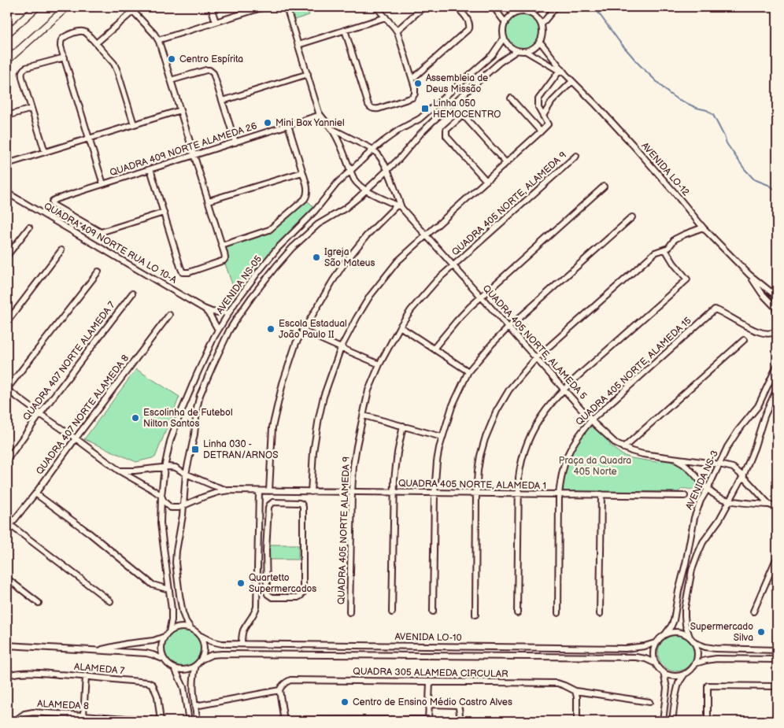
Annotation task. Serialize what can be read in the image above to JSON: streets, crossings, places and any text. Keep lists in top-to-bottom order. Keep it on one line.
{"streets":{"street":["QUADRA 409 NORTE ALAMEDA 26","AVENIDA LO-12","QUADRA 405 NORTE, ALAMEDA 9","QUADRA 409 NORTE RUA LO 10-A","AVENIDA NS-05","QUADRA 405 NORTE, ALAMEDA 5","QUADRA 407 NORTE ALAMEDA 7","QUADRA 405 NORTE, ALAMEDA 15","QUADRA 407 NORTE ALAMEDA 8","AVENIDA NS-3","QUADRA 405 NORTE, ALAMEDA 1","QUADRA 405 NORTE ALAMEDA 9","AVENIDA LO-10","ALAMEDA 7","QUADRA 305 ALAMEDA CIRCULAR","ALAMEDA 8"]},"crossings":[["AVENIDA LO-12","AVENIDA NS-05"],["QUADRA 405 NORTE, ALAMEDA 9","QUADRA 405 NORTE, ALAMEDA 5"],["QUADRA 405 NORTE, ALAMEDA 9","QUADRA 405 NORTE ALAMEDA 9"],["QUADRA 409 NORTE RUA LO 10-A","AVENIDA NS-05"],["AVENIDA NS-05","AVENIDA LO-10"],["QUADRA 405 NORTE, ALAMEDA 5","QUADRA 405 NORTE, ALAMEDA 15"],["QUADRA 405 NORTE, ALAMEDA 5","AVENIDA NS-3"],["QUADRA 405 NORTE, ALAMEDA 5","QUADRA 405 NORTE ALAMEDA 9"],["QUADRA 405 NORTE, ALAMEDA 15","QUADRA 405 NORTE, ALAMEDA 1"],["AVENIDA NS-3","AVENIDA LO-10"],["QUADRA 405 NORTE, ALAMEDA 1","QUADRA 405 NORTE ALAMEDA 9"]],"parks":["Praça da Quadra 405 Norte"],"places":{"other":["Centro Espírita","Assembleia de Deus Missão","Mini Box Yanniel","Igreja São Mateus","Escola Estadual João Paulo II","Escolinha de Futebol Nilton Santos","Quartetto Supermercados","Supermercado Silva","Centro de Ensino Médio Castro Alves"],"transit":["Linha 050 HEMOCENTRO","Linha 030 - DETRAN/ARNOS"]}}
